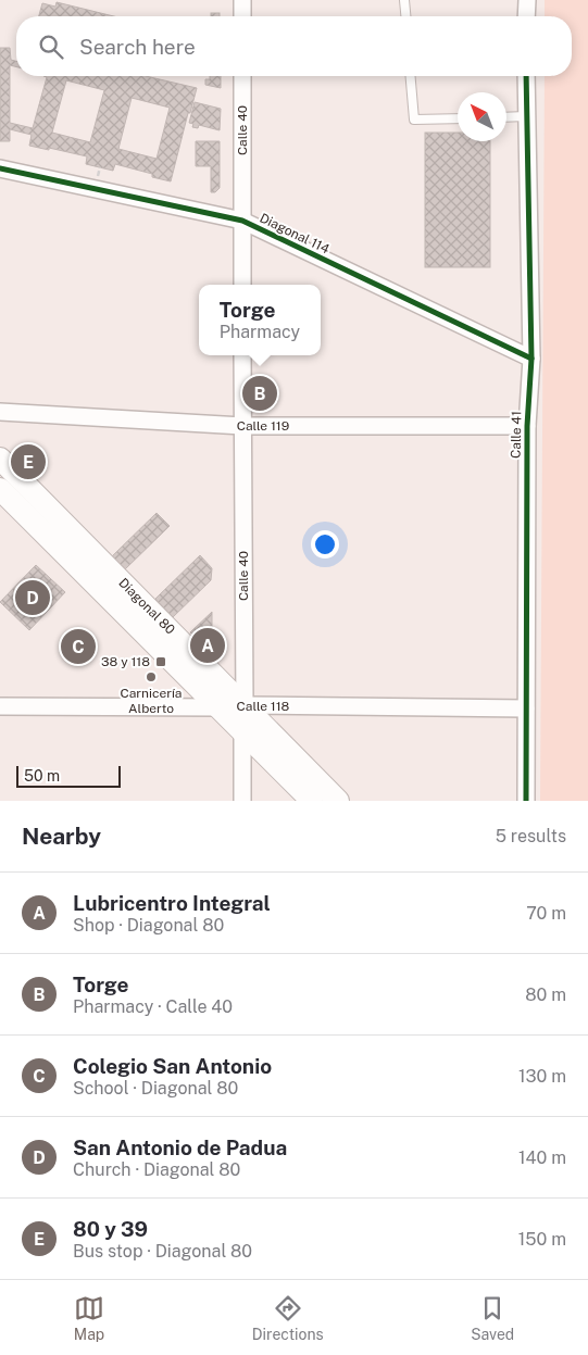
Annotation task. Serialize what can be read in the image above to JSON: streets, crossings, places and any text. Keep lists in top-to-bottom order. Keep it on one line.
{"streets":{"main road":["Diagonal 80"],"street":["Calle 40","Diagonal 114","Calle 119","Calle 41","Calle 118"]},"crossings":[["Calle 40","Diagonal 114"],["Calle 40","Calle 119"],["Calle 40","Diagonal 80"],["Calle 40","Calle 118"],["Diagonal 114","Calle 41"],["Calle 119","Calle 41"],["Calle 41","Calle 118"],["Diagonal 80","Calle 118"]],"places":{"transit":["38 y 118"],"other":["Carnicería Alberto"]},"scale_bar":"50 m","north":"top left","page":{"search":"Search here","popup":["Torge","Pharmacy"],"pins":["B","E","D","A","C"],"scale":"50 m","heading":["Nearby","5 results"],"list":[{"mark":"A","name":"Lubricentro Integral","note":"Shop · Diagonal 80","value":"70 m"},{"mark":"B","name":"Torge","note":"Pharmacy · Calle 40","value":"80 m"},{"mark":"C","name":"Colegio San Antonio","note":"School · Diagonal 80","value":"130 m"},{"mark":"D","name":"San Antonio de Padua","note":"Church · Diagonal 80","value":"140 m"},{"mark":"E","name":"80 y 39","note":"Bus stop · Diagonal 80","value":"150 m"}],"nav":["Map","Directions","Saved"]}}
